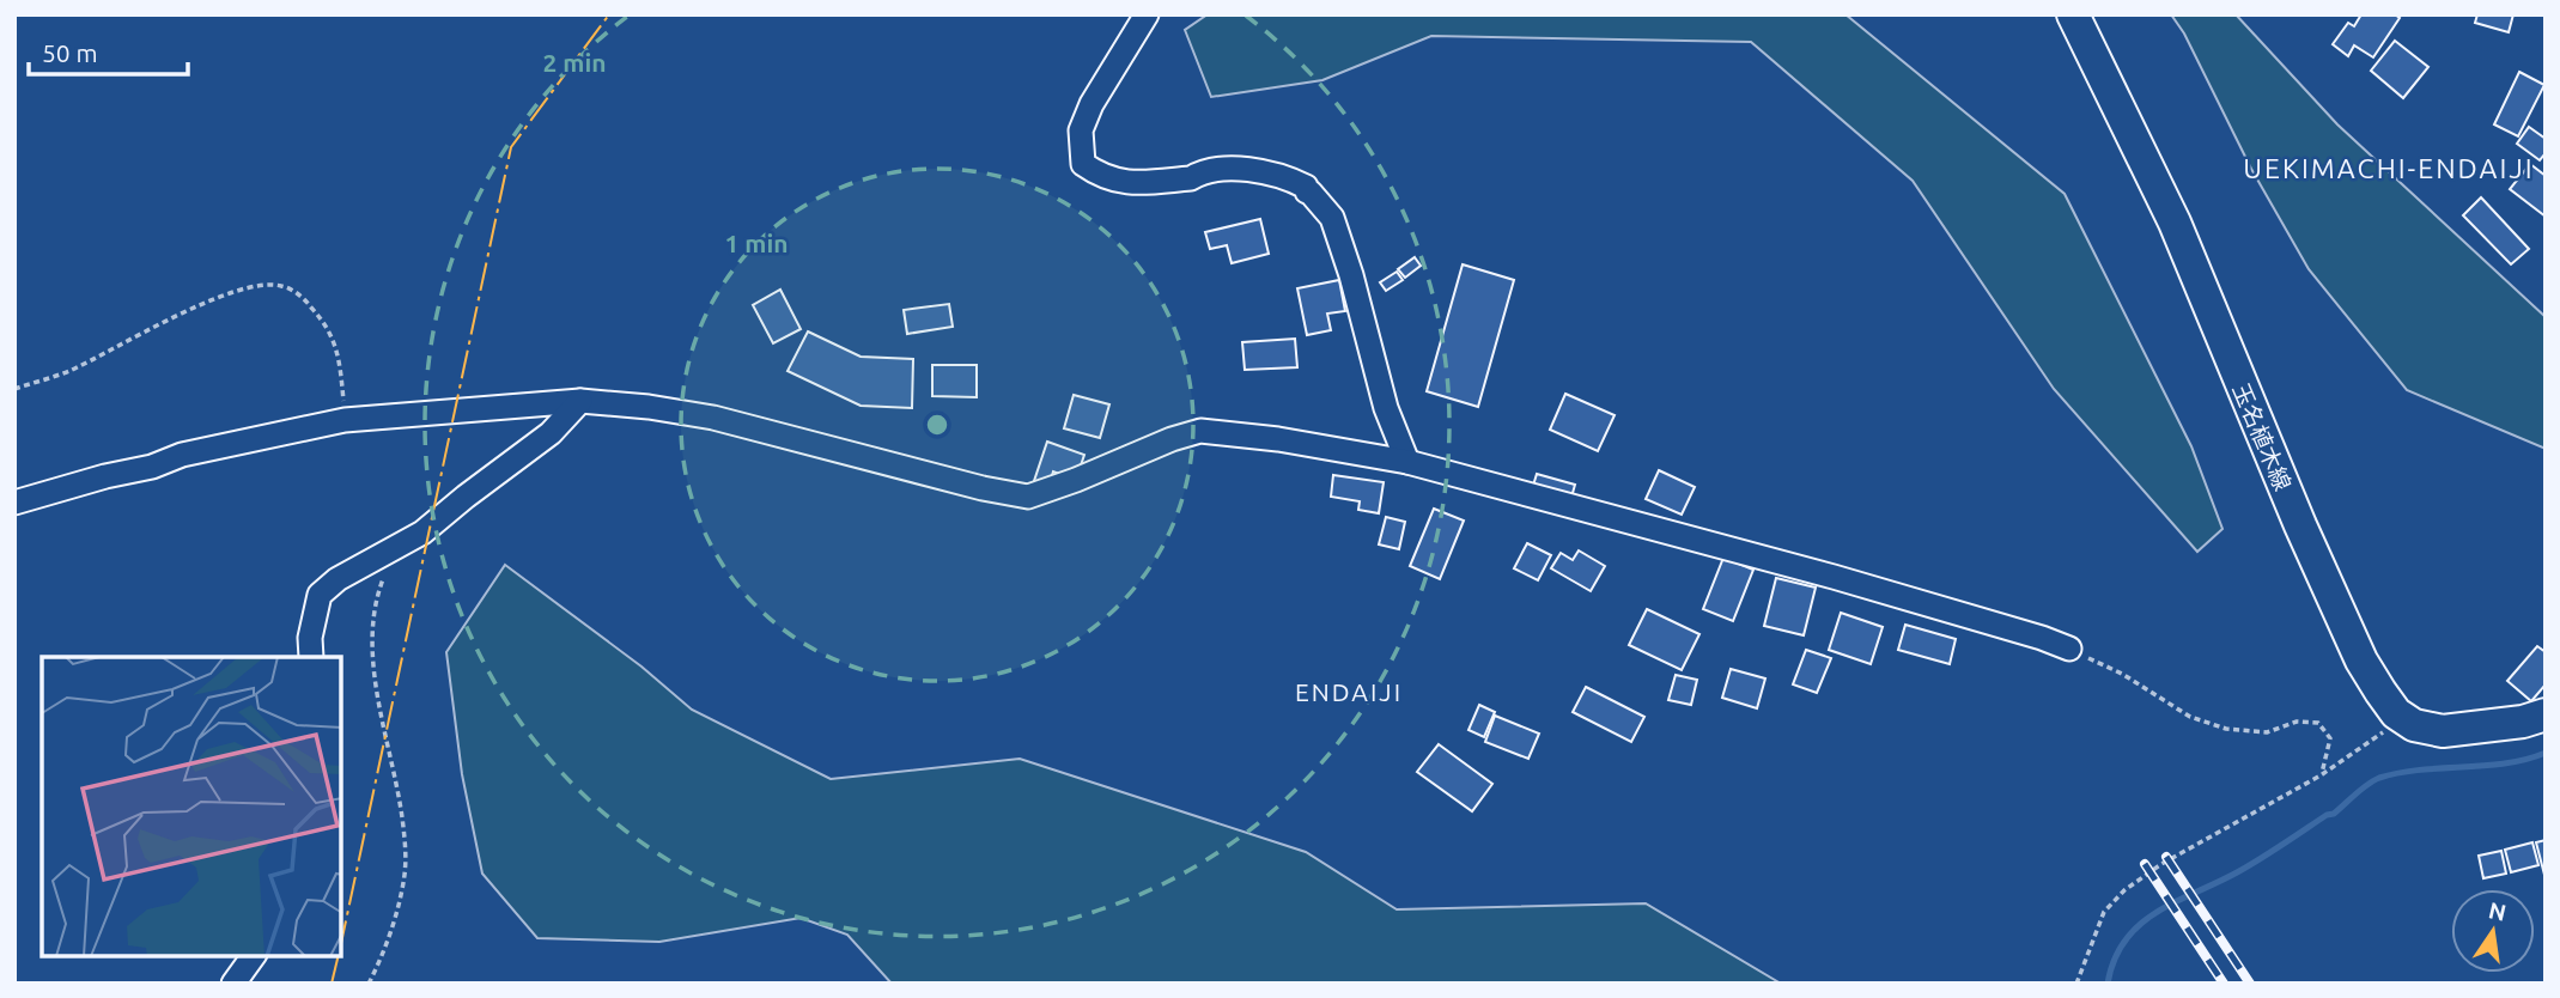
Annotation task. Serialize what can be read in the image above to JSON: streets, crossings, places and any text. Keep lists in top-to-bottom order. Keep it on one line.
{"streets":{"main road":["玉名植木線"]},"districts":["UEKIMACHI-ENDAIJI","ENDAIJI"],"scale_bar":"50 m","north":"top","rings":["2 min","1 min"]}
